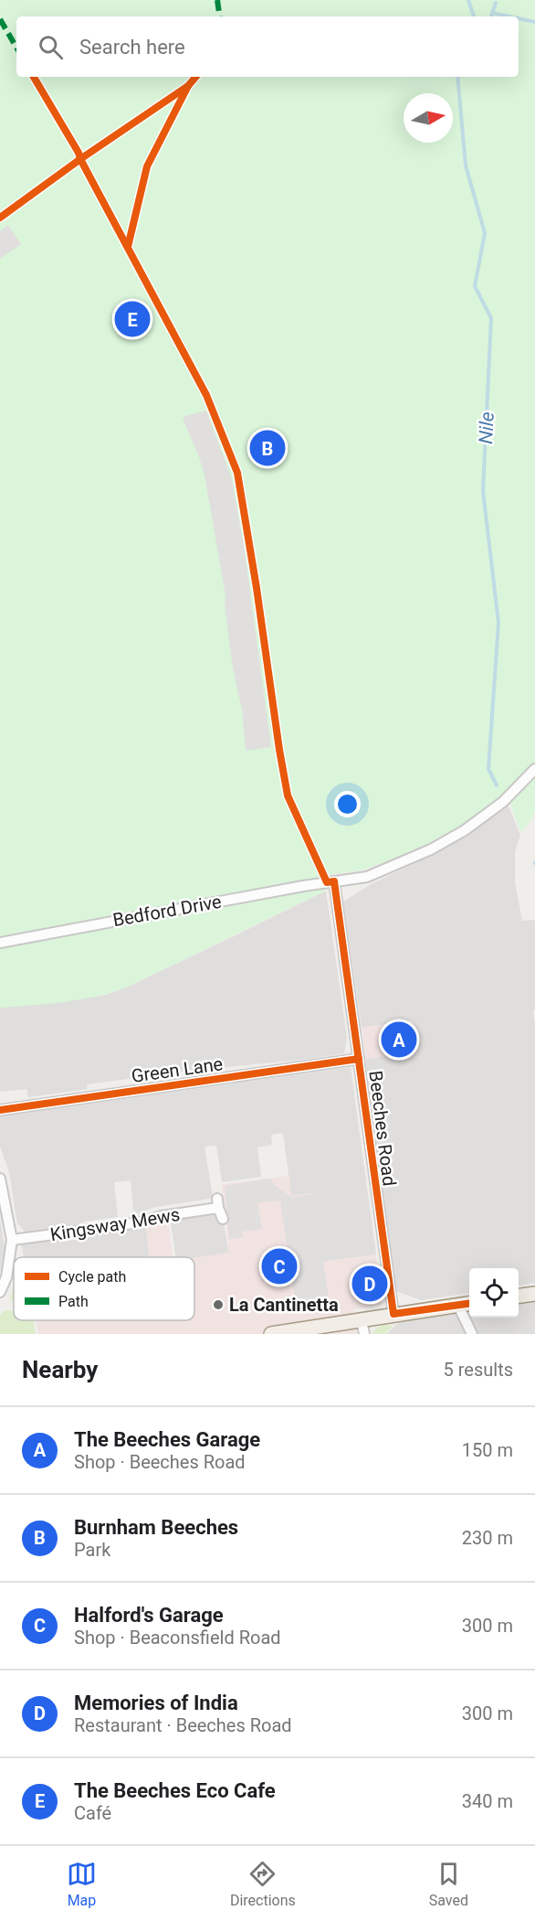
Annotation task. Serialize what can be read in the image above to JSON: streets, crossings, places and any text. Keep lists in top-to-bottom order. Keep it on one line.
{"streets":{"street":["Bedford Drive","Green Lane","Beeches Road","Kingsway Mews"]},"crossings":[["Bedford Drive","Beeches Road"],["Green Lane","Beeches Road"]],"water":["Nile"],"places":["La Cantinetta"],"legend":["Cycle path","Path"],"north":"right","page":{"search":"Search here","pins":["E","B","A","C","D"],"heading":["Nearby","5 results"],"list":[{"mark":"A","name":"The Beeches Garage","note":"Shop · Beeches Road","value":"150 m"},{"mark":"B","name":"Burnham Beeches","note":"Park","value":"230 m"},{"mark":"C","name":"Halford's Garage","note":"Shop · Beaconsfield Road","value":"300 m"},{"mark":"D","name":"Memories of India","note":"Restaurant · Beeches Road","value":"300 m"},{"mark":"E","name":"The Beeches Eco Cafe","note":"Café","value":"340 m"}],"nav":["Map","Directions","Saved"]}}
